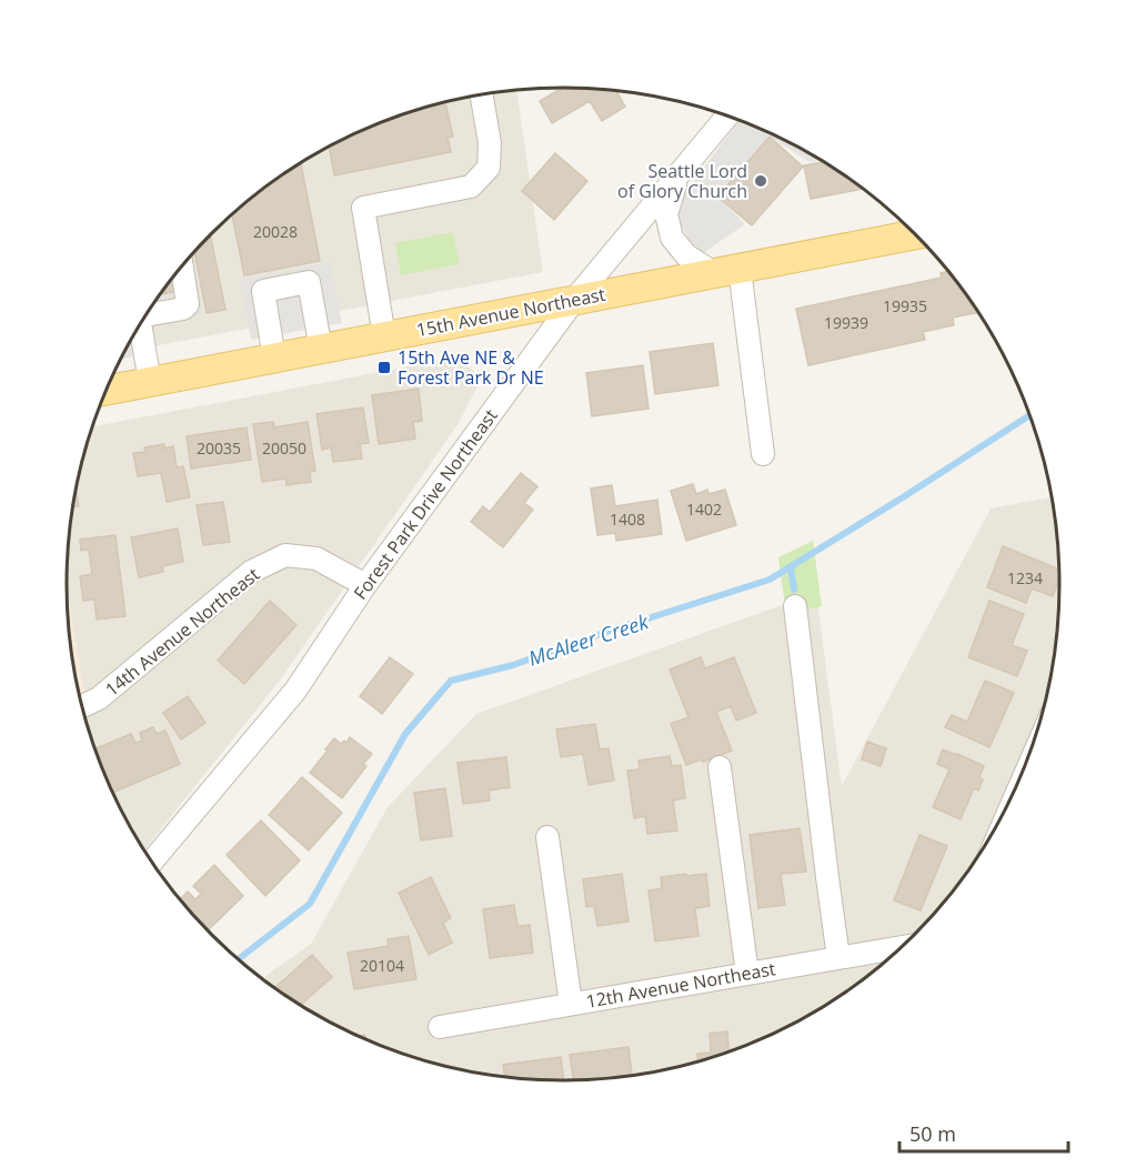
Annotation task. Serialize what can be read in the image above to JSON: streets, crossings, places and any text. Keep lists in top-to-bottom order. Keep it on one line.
{"streets":{"main road":["15th Avenue Northeast"],"street":["Forest Park Drive Northeast","14th Avenue Northeast","12th Avenue Northeast"]},"crossings":[["15th Avenue Northeast","Forest Park Drive Northeast"],["Forest Park Drive Northeast","14th Avenue Northeast"]],"water":["McAleer Creek"],"places":{"other":["Seattle Lord of Glory Church"],"transit":["15th Ave NE & Forest Park Dr NE"]},"house_numbers":["20028","19935","19939","20035","20050","1402","1408","1234","20104"],"scale_bar":"50 m"}
